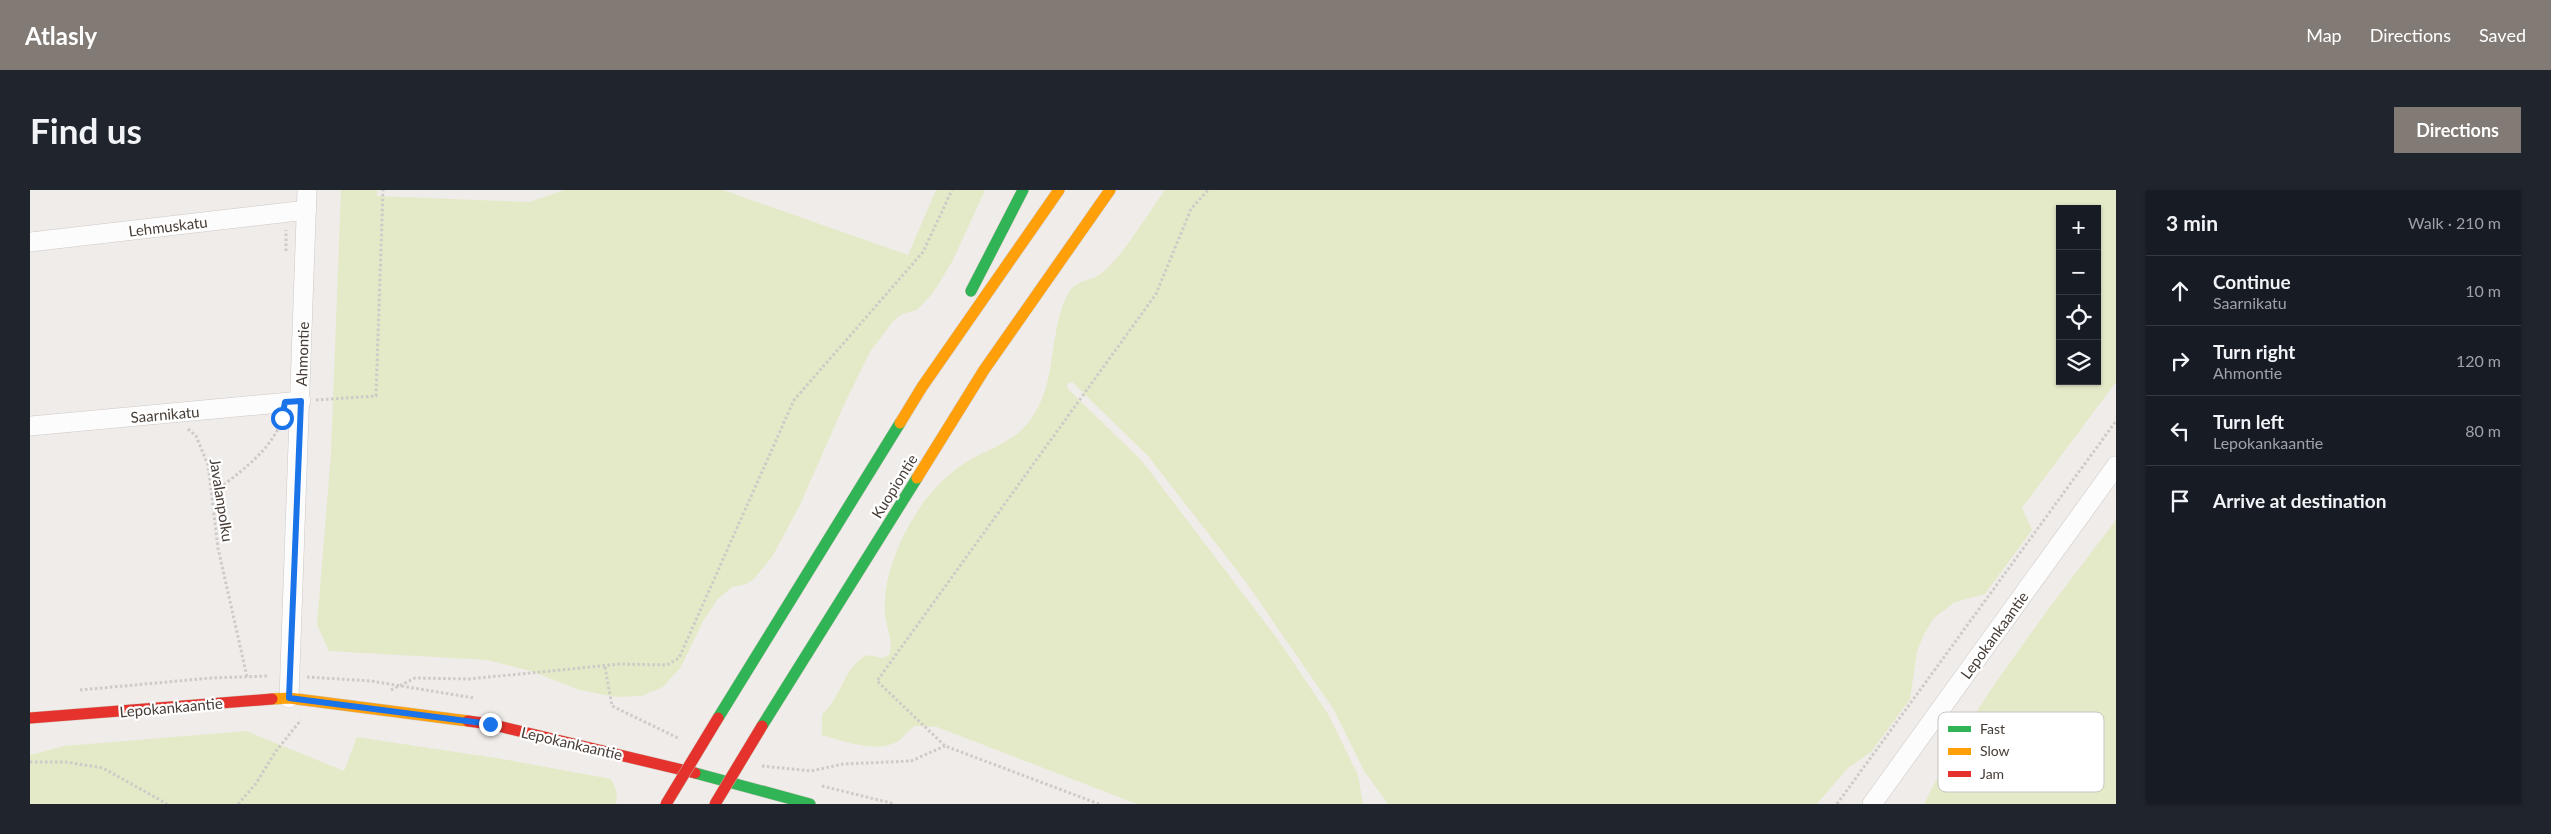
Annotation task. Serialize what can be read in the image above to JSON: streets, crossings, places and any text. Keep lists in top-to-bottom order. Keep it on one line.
{"streets":{"main road":["Kuopiontie","Lepokankaantie"],"street":["Lehmuskatu","Ahmontie","Saarnikatu"],"path":["Javalanpolku"]},"crossings":[["Lehmuskatu","Ahmontie"],["Ahmontie","Saarnikatu"],["Ahmontie","Lepokankaantie"]],"legend":["Fast","Slow","Jam"],"page":{"header":"Atlasly","nav":["Map","Directions","Saved"],"buttons":"Directions","title":"Find us","heading":["3 min","Walk · 210 m"],"map_buttons":["+","−"],"list":[["Continue","Saarnikatu","10 m"],["Turn right","Ahmontie","120 m"],["Turn left","Lepokankaantie","80 m"],"Arrive at destination"]}}
